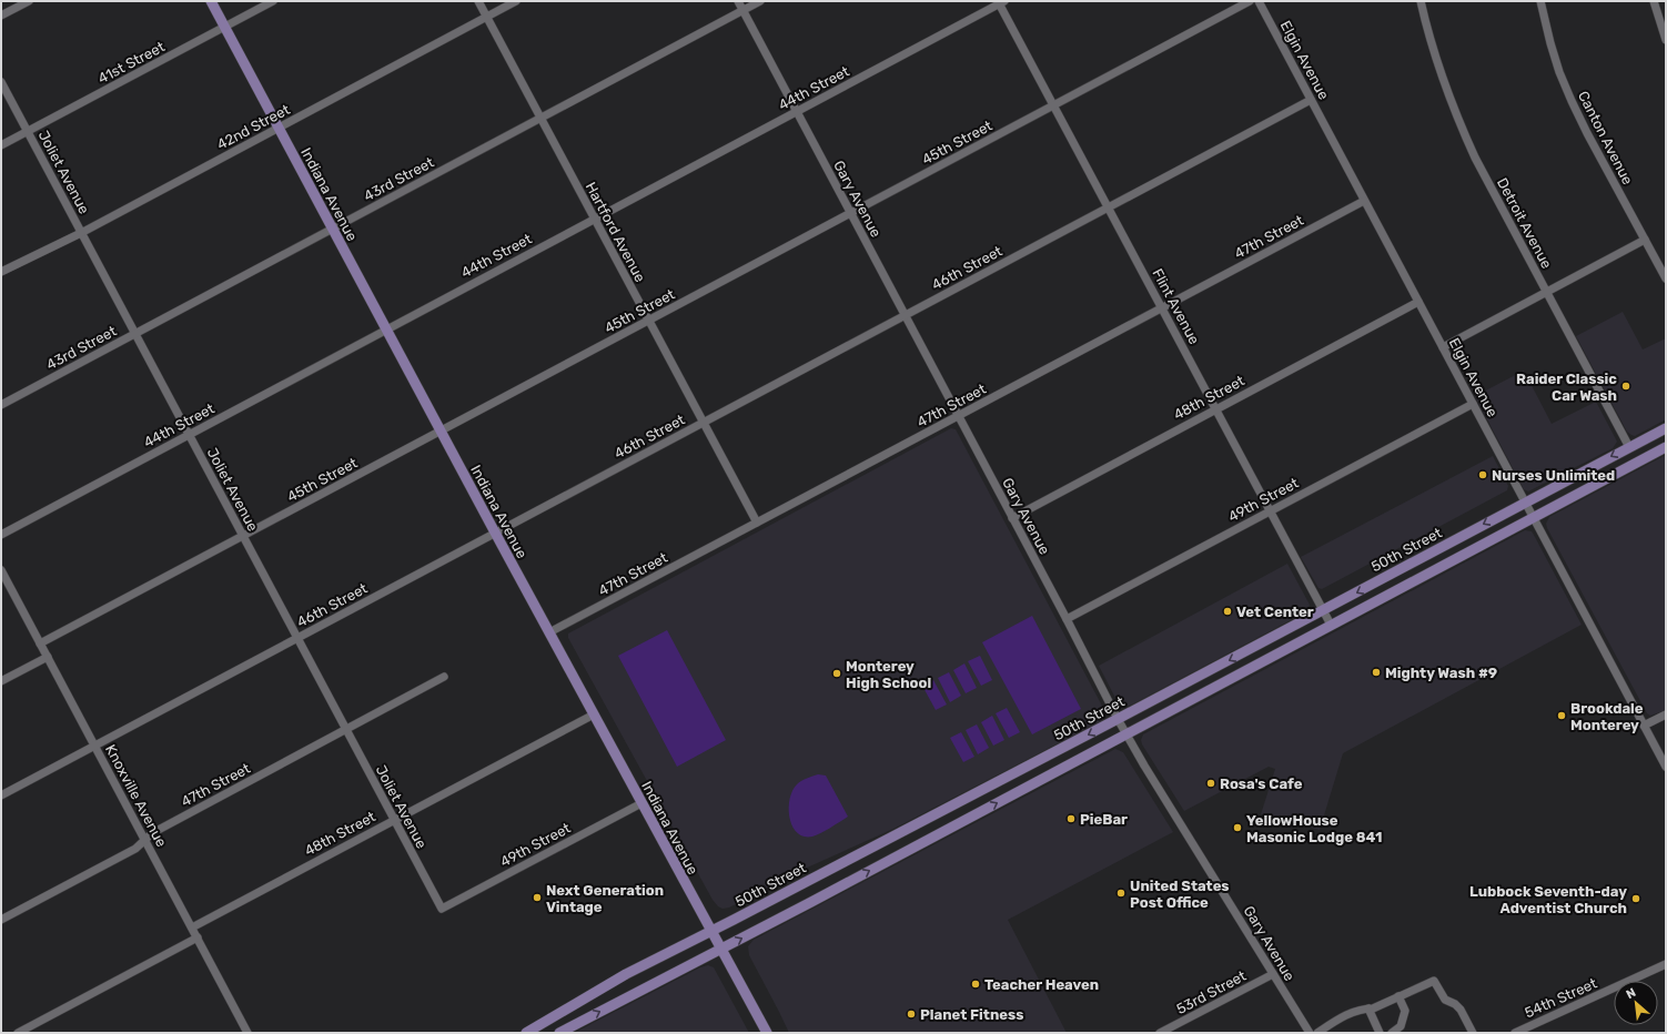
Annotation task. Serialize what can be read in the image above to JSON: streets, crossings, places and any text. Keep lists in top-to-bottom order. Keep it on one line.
{"streets":{"main road":["Indiana Avenue","50th Street"],"street":["Elgin Avenue","41st Street","44th Street","42nd Street","Canton Avenue","45th Street","Joliet Avenue","43rd Street","Gary Avenue","Detroit Avenue","Hartford Avenue","47th Street","46th Street","Flint Avenue","48th Street","49th Street","Knoxville Avenue","53rd Street","54th Street"]},"crossings":[["Elgin Avenue","47th Street"],["Elgin Avenue","46th Street"],["Elgin Avenue","48th Street"],["Elgin Avenue","49th Street"],["Elgin Avenue","50th Street"],["41st Street","Joliet Avenue"],["41st Street","Indiana Avenue"],["44th Street","Joliet Avenue"],["44th Street","Indiana Avenue"],["44th Street","Gary Avenue"],["44th Street","Hartford Avenue"],["44th Street","Flint Avenue"],["42nd Street","Joliet Avenue"],["42nd Street","Indiana Avenue"],["42nd Street","Hartford Avenue"],["45th Street","Joliet Avenue"],["45th Street","Indiana Avenue"],["45th Street","Gary Avenue"],["45th Street","Hartford Avenue"],["45th Street","Flint Avenue"],["45th Street","Knoxville Avenue"],["Joliet Avenue","43rd Street"],["Joliet Avenue","47th Street"],["Joliet Avenue","46th Street"],["Joliet Avenue","48th Street"],["Joliet Avenue","49th Street"],["43rd Street","Indiana Avenue"],["43rd Street","Gary Avenue"],["43rd Street","Hartford Avenue"],["Indiana Avenue","47th Street"],["Indiana Avenue","46th Street"],["Indiana Avenue","48th Street"],["Indiana Avenue","49th Street"],["Indiana Avenue","50th Street"],["Gary Avenue","47th Street"],["Gary Avenue","46th Street"],["Gary Avenue","48th Street"],["Gary Avenue","49th Street"],["Gary Avenue","50th Street"],["Gary Avenue","53rd Street"],["Detroit Avenue","50th Street"],["Hartford Avenue","47th Street"],["Hartford Avenue","46th Street"],["47th Street","Flint Avenue"],["47th Street","Knoxville Avenue"],["46th Street","Flint Avenue"],["46th Street","Knoxville Avenue"],["Flint Avenue","48th Street"],["Flint Avenue","49th Street"],["Flint Avenue","50th Street"],["48th Street","Knoxville Avenue"]],"places":["Raider Classic Car Wash","Nurses Unlimited","Vet Center","Mighty Wash #9","Monterey High School","Brookdale Monterey","Rosa's Cafe","PieBar","YellowHouse Masonic Lodge 841","United States Post Office","Next Generation Vintage","Lubbock Seventh-day Adventist Church","Teacher Heaven","Planet Fitness"],"north":"top left"}
